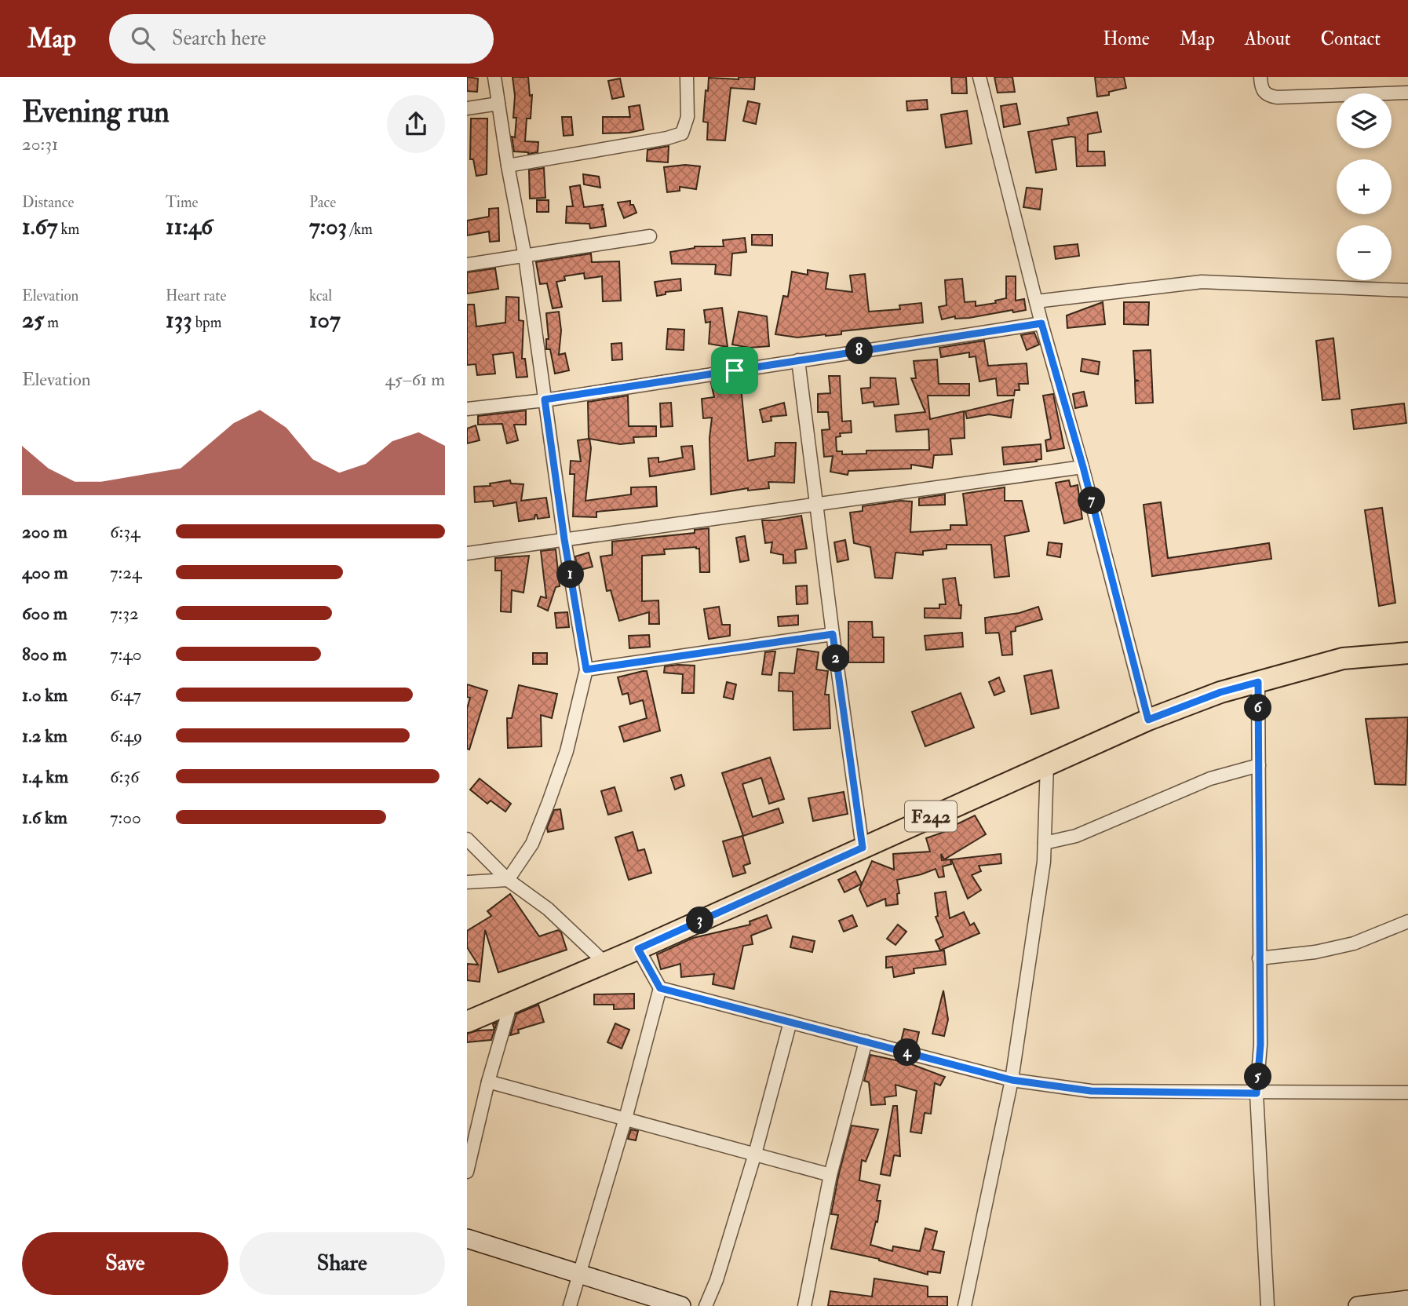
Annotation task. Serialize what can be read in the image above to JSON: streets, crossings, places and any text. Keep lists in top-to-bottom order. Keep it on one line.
{"streets":{"main road":["F242"]},"page":{"header":"Map","search":"Search here","nav":["Home","Map","About","Contact"],"heading":["Evening run","20:31"],"map_buttons":["+","−"],"stats":[["Distance","1.67 km"],["Time","11:46"],["Pace","7:03 /km"],["Elevation","25 m"],["Heart rate","133 bpm"],["kcal","107"]],"pins":["8","7","1","2","6","3","4","5"],"chart":["Elevation","45–61 m"],"list":[{"name":"200 m","note":"6:34"},{"name":"400 m","note":"7:24"},{"name":"600 m","note":"7:32"},{"name":"800 m","note":"7:40"},{"name":"1.0 km","note":"6:47"},{"name":"1.2 km","note":"6:49"},{"name":"1.4 km","note":"6:36"},{"name":"1.6 km","note":"7:00"}],"buttons":["Save","Share"]}}
